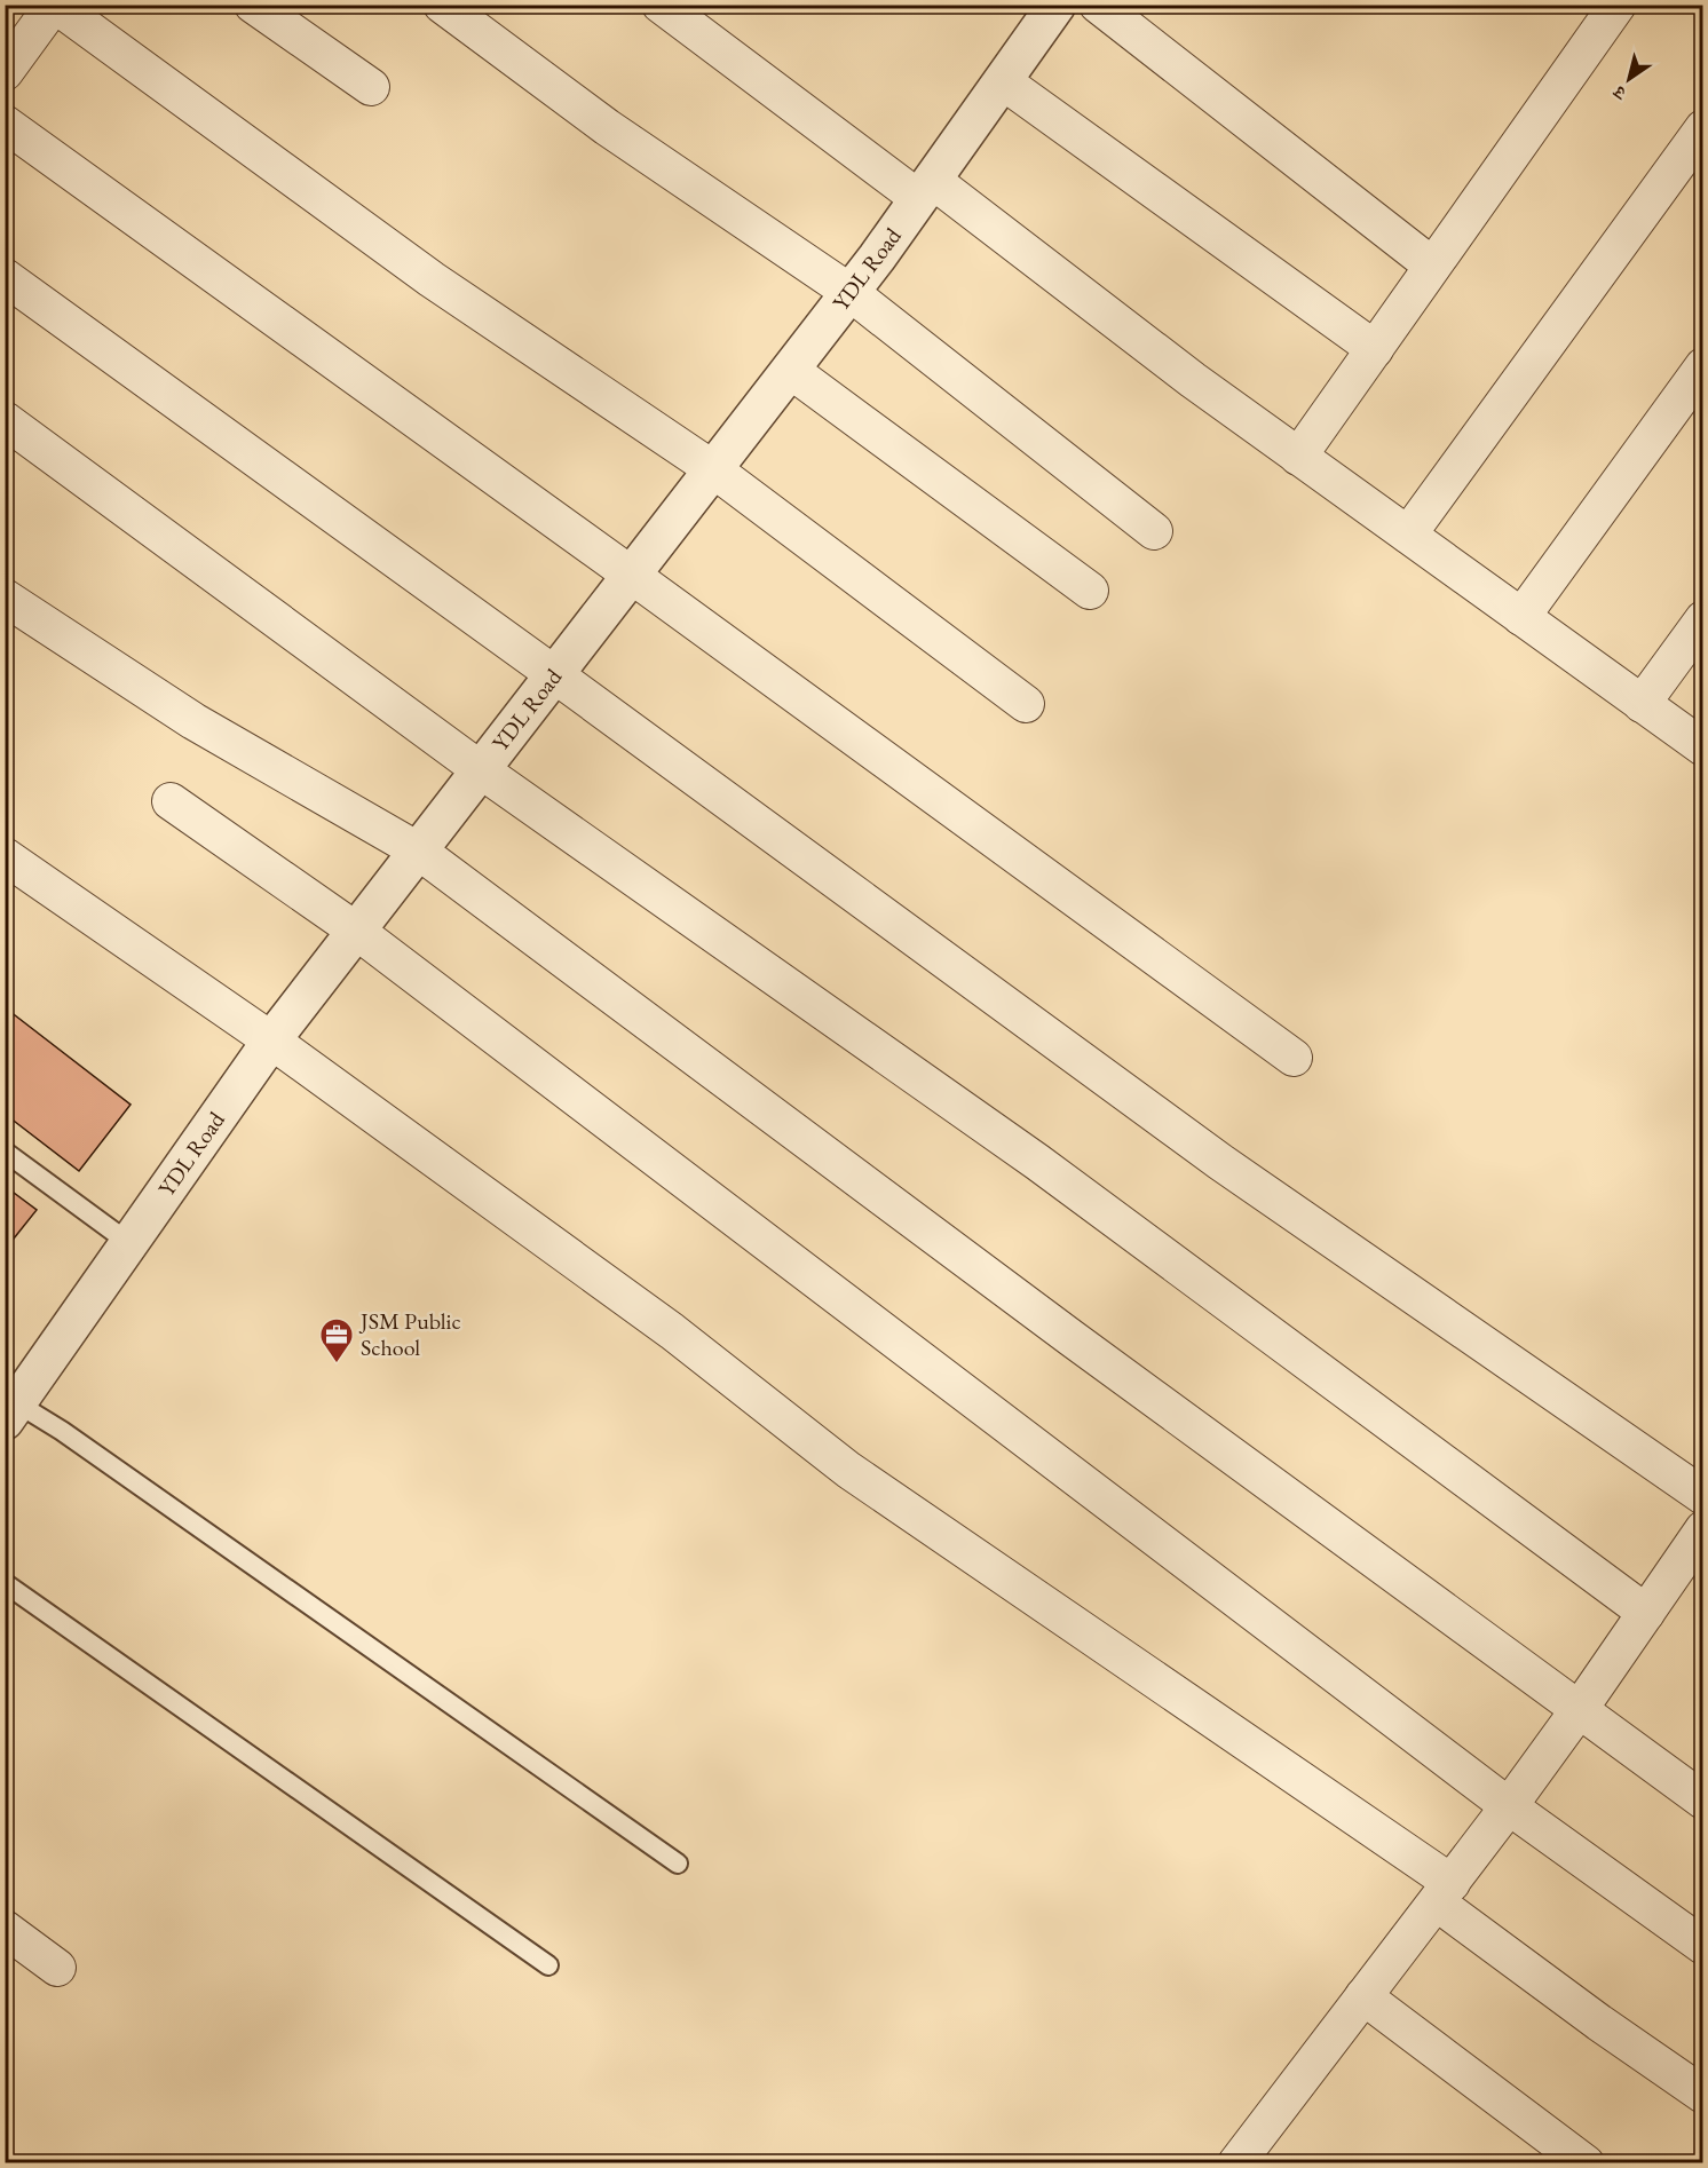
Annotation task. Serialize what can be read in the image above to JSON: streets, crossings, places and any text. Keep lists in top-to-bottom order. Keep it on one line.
{"streets":{"street":["YDL Road"]},"places":{"office":["JSM Public School"]},"north":"bottom left"}
